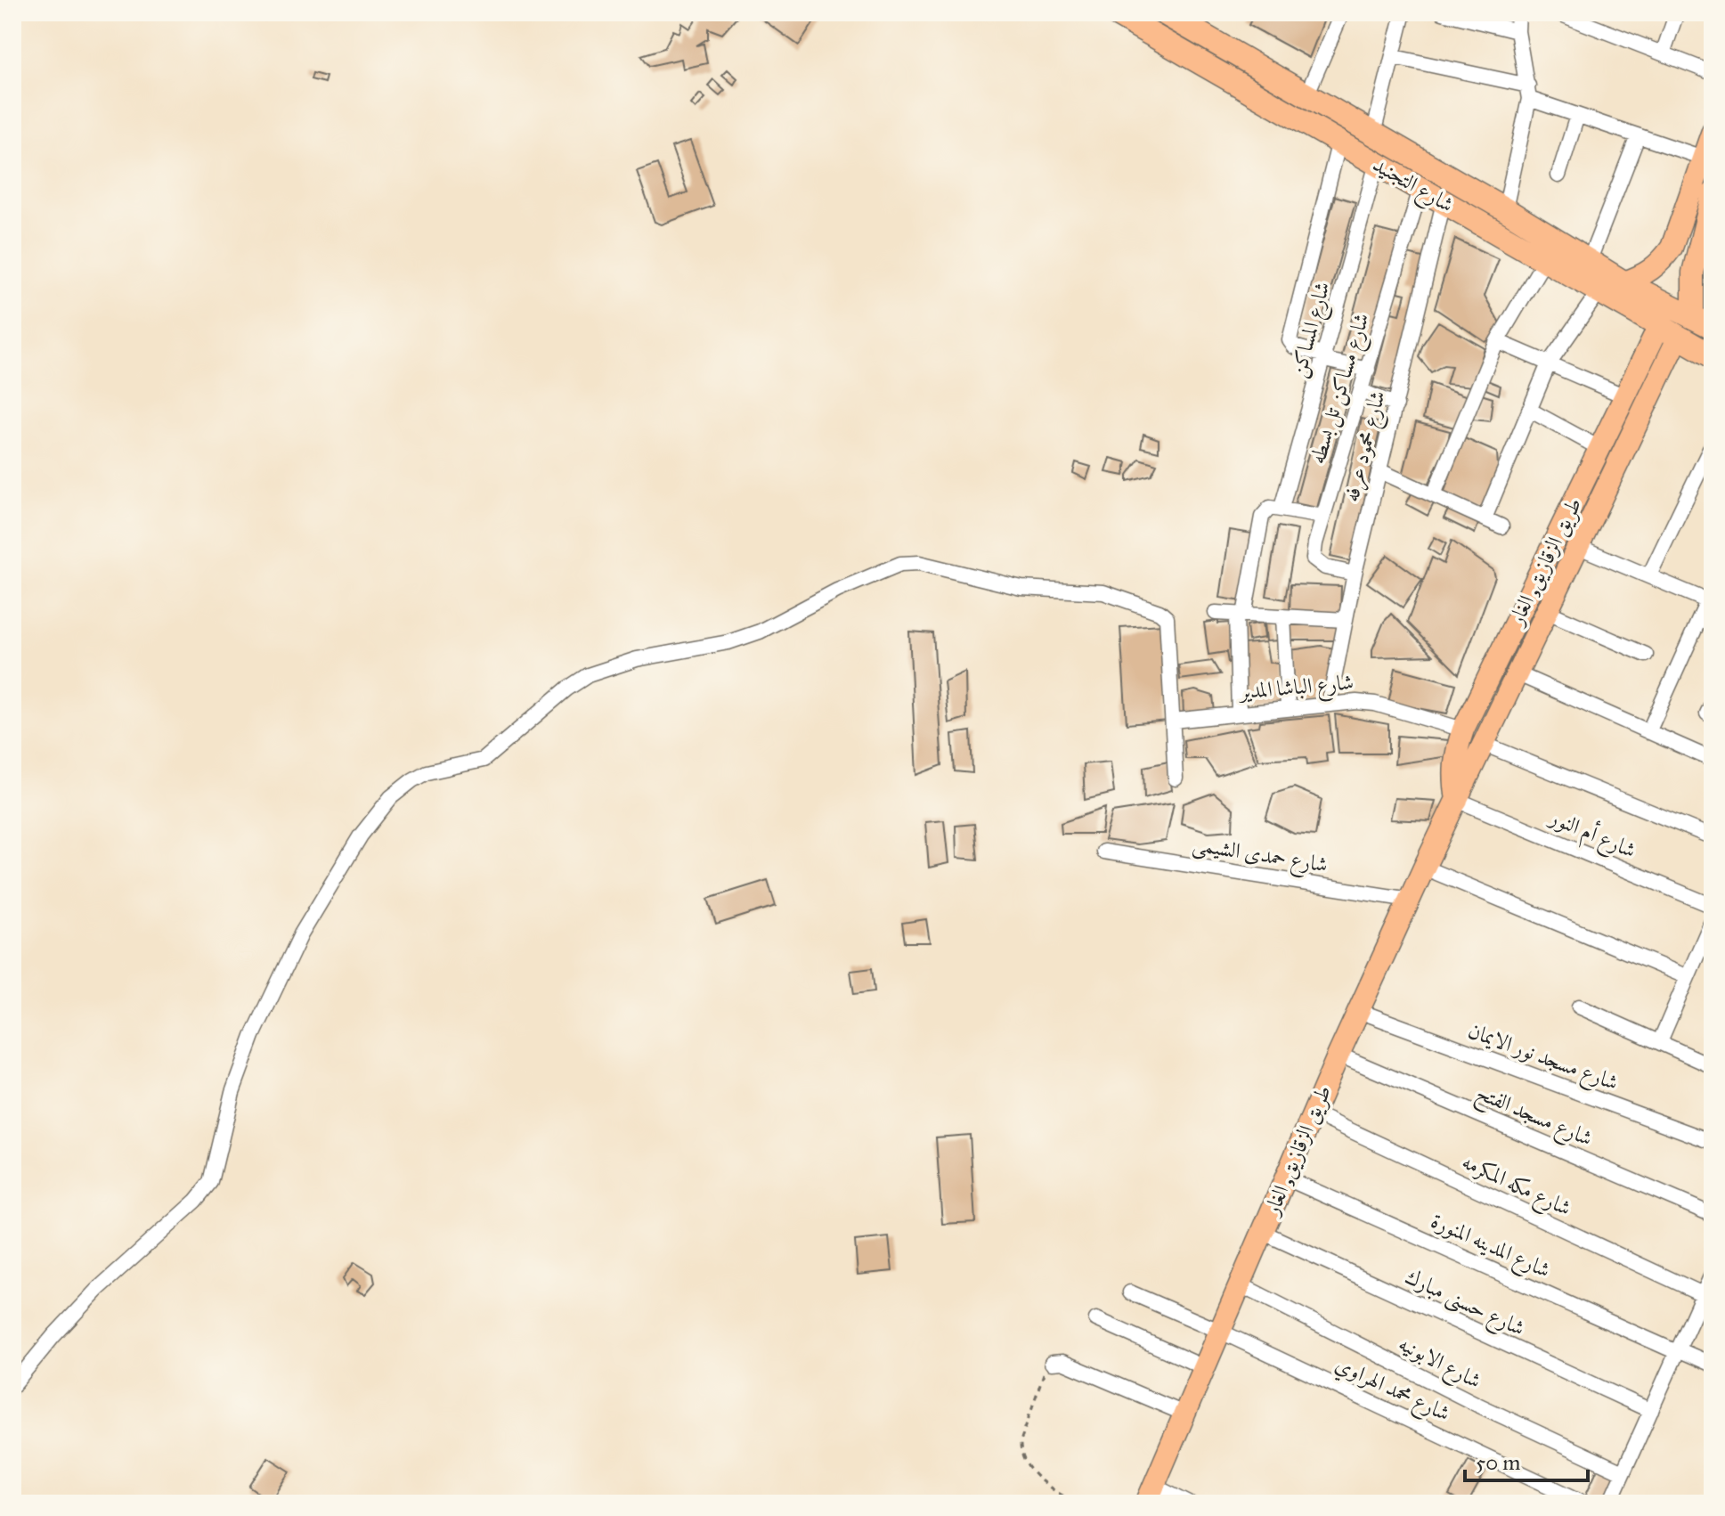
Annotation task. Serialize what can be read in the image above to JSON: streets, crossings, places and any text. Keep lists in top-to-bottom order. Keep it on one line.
{"streets":{"highway":["شارع التجنيد"],"main road":["طريق الزقازيق, الغار"],"street":["شارع المساكن","شارع مساكن تل بسطه","شارع محمود عرفه","شارع الباشا المدير","شارع أم النور","شارع حمدى الشيمى","شارع مسجد نور الايمان","شارع مسجد الفتح","شارع مكه المكرمه","شارع المدينه المنورة","شارع حسنى مبارك","شارع الابونيه","شارع محمد الهراوي"]},"crossings":[["شارع التجنيد","شارع المساكن"],["شارع التجنيد","شارع مساكن تل بسطه"],["شارع التجنيد","شارع محمود عرفه"],["شارع التجنيد","طريق الزقازيق, الغار"],["شارع مساكن تل بسطه","شارع محمود عرفه"],["شارع محمود عرفه","شارع الباشا المدير"],["طريق الزقازيق, الغار","شارع الباشا المدير"],["طريق الزقازيق, الغار","شارع أم النور"],["طريق الزقازيق, الغار","شارع حمدى الشيمى"],["طريق الزقازيق, الغار","شارع مسجد نور الايمان"],["طريق الزقازيق, الغار","شارع مسجد الفتح"],["طريق الزقازيق, الغار","شارع مكه المكرمه"],["طريق الزقازيق, الغار","شارع المدينه المنورة"],["طريق الزقازيق, الغار","شارع حسنى مبارك"],["طريق الزقازيق, الغار","شارع الابونيه"],["طريق الزقازيق, الغار","شارع محمد الهراوي"]],"scale_bar":"50 m"}
